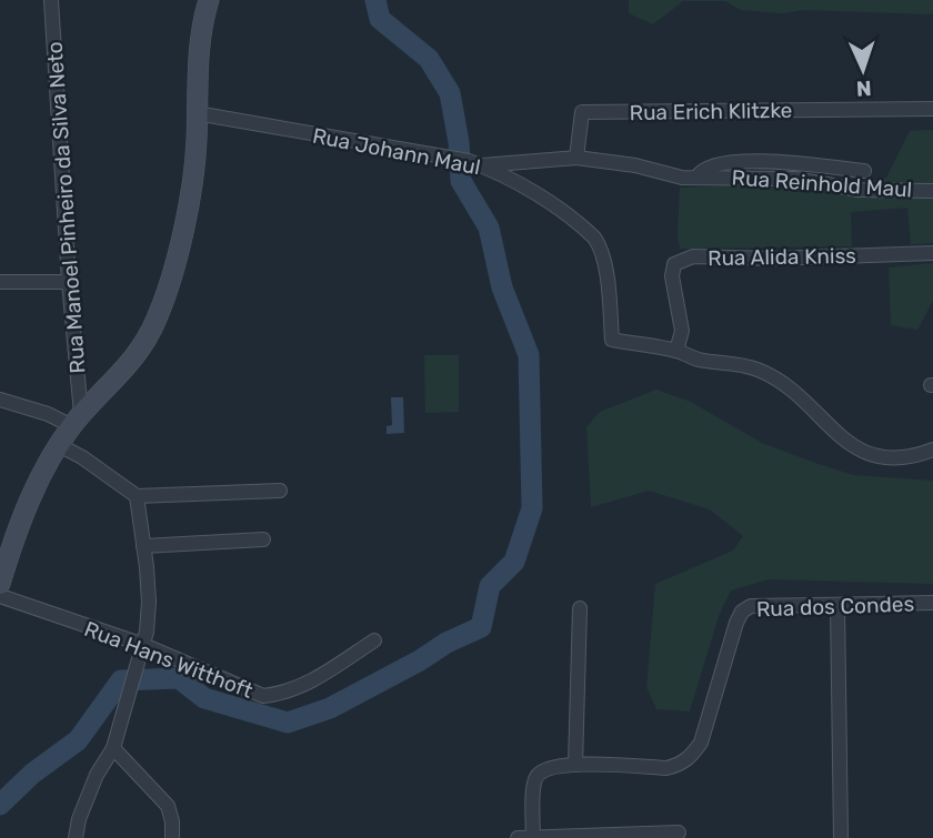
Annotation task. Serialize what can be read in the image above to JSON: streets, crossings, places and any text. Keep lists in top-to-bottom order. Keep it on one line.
{"streets":{"street":["Rua Erich Klitzke","Rua Johann Maul","Rua Reinhold Maul","Rua Manoel Pinheiro da Silva Neto","Rua Alida Kniss","Rua dos Condes","Rua Hans Witthoft"]},"crossings":[["Rua Erich Klitzke","Rua Reinhold Maul"],["Rua Johann Maul","Rua Reinhold Maul"],["Rua Johann Maul","Rua Alida Kniss"]],"north":"bottom"}
